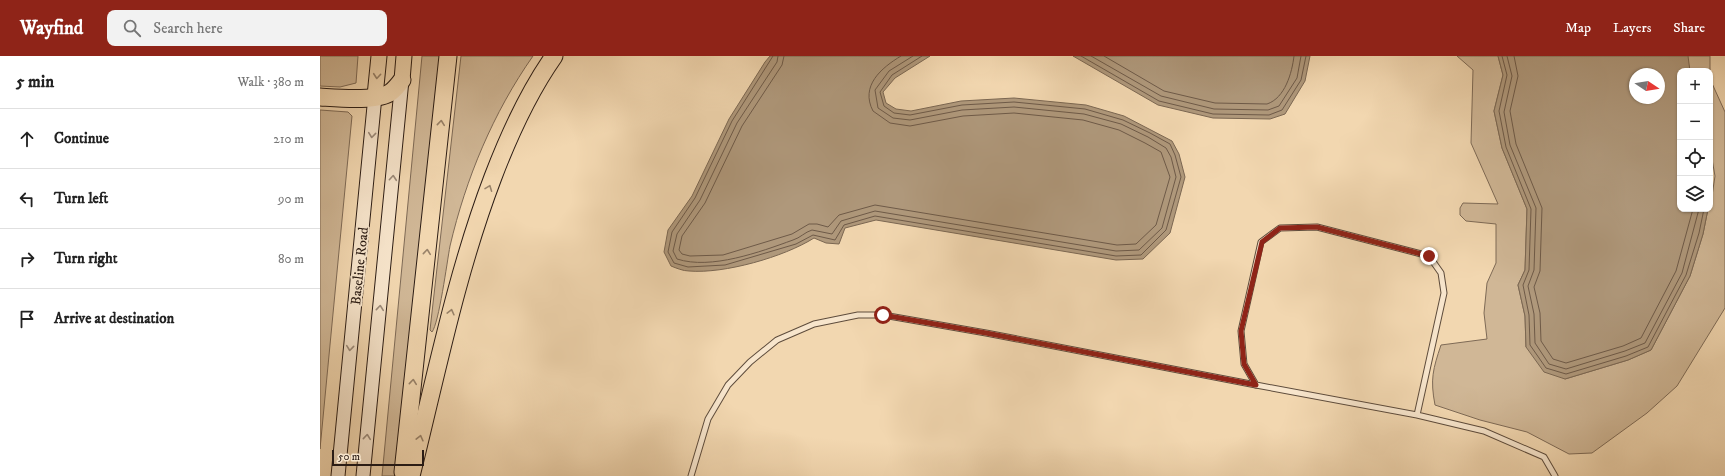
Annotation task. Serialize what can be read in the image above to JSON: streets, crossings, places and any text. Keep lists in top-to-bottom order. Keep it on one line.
{"streets":{"main road":["Baseline Road"]},"scale_bar":"50 m","north":"right","page":{"header":"Wayfind","search":"Search here","nav":["Map","Layers","Share"],"heading":["5 min","Walk · 380 m"],"map_buttons":["+","−"],"list":[["Continue","210 m"],["Turn left","90 m"],["Turn right","80 m"],"Arrive at destination"],"scale":"50 m"}}
